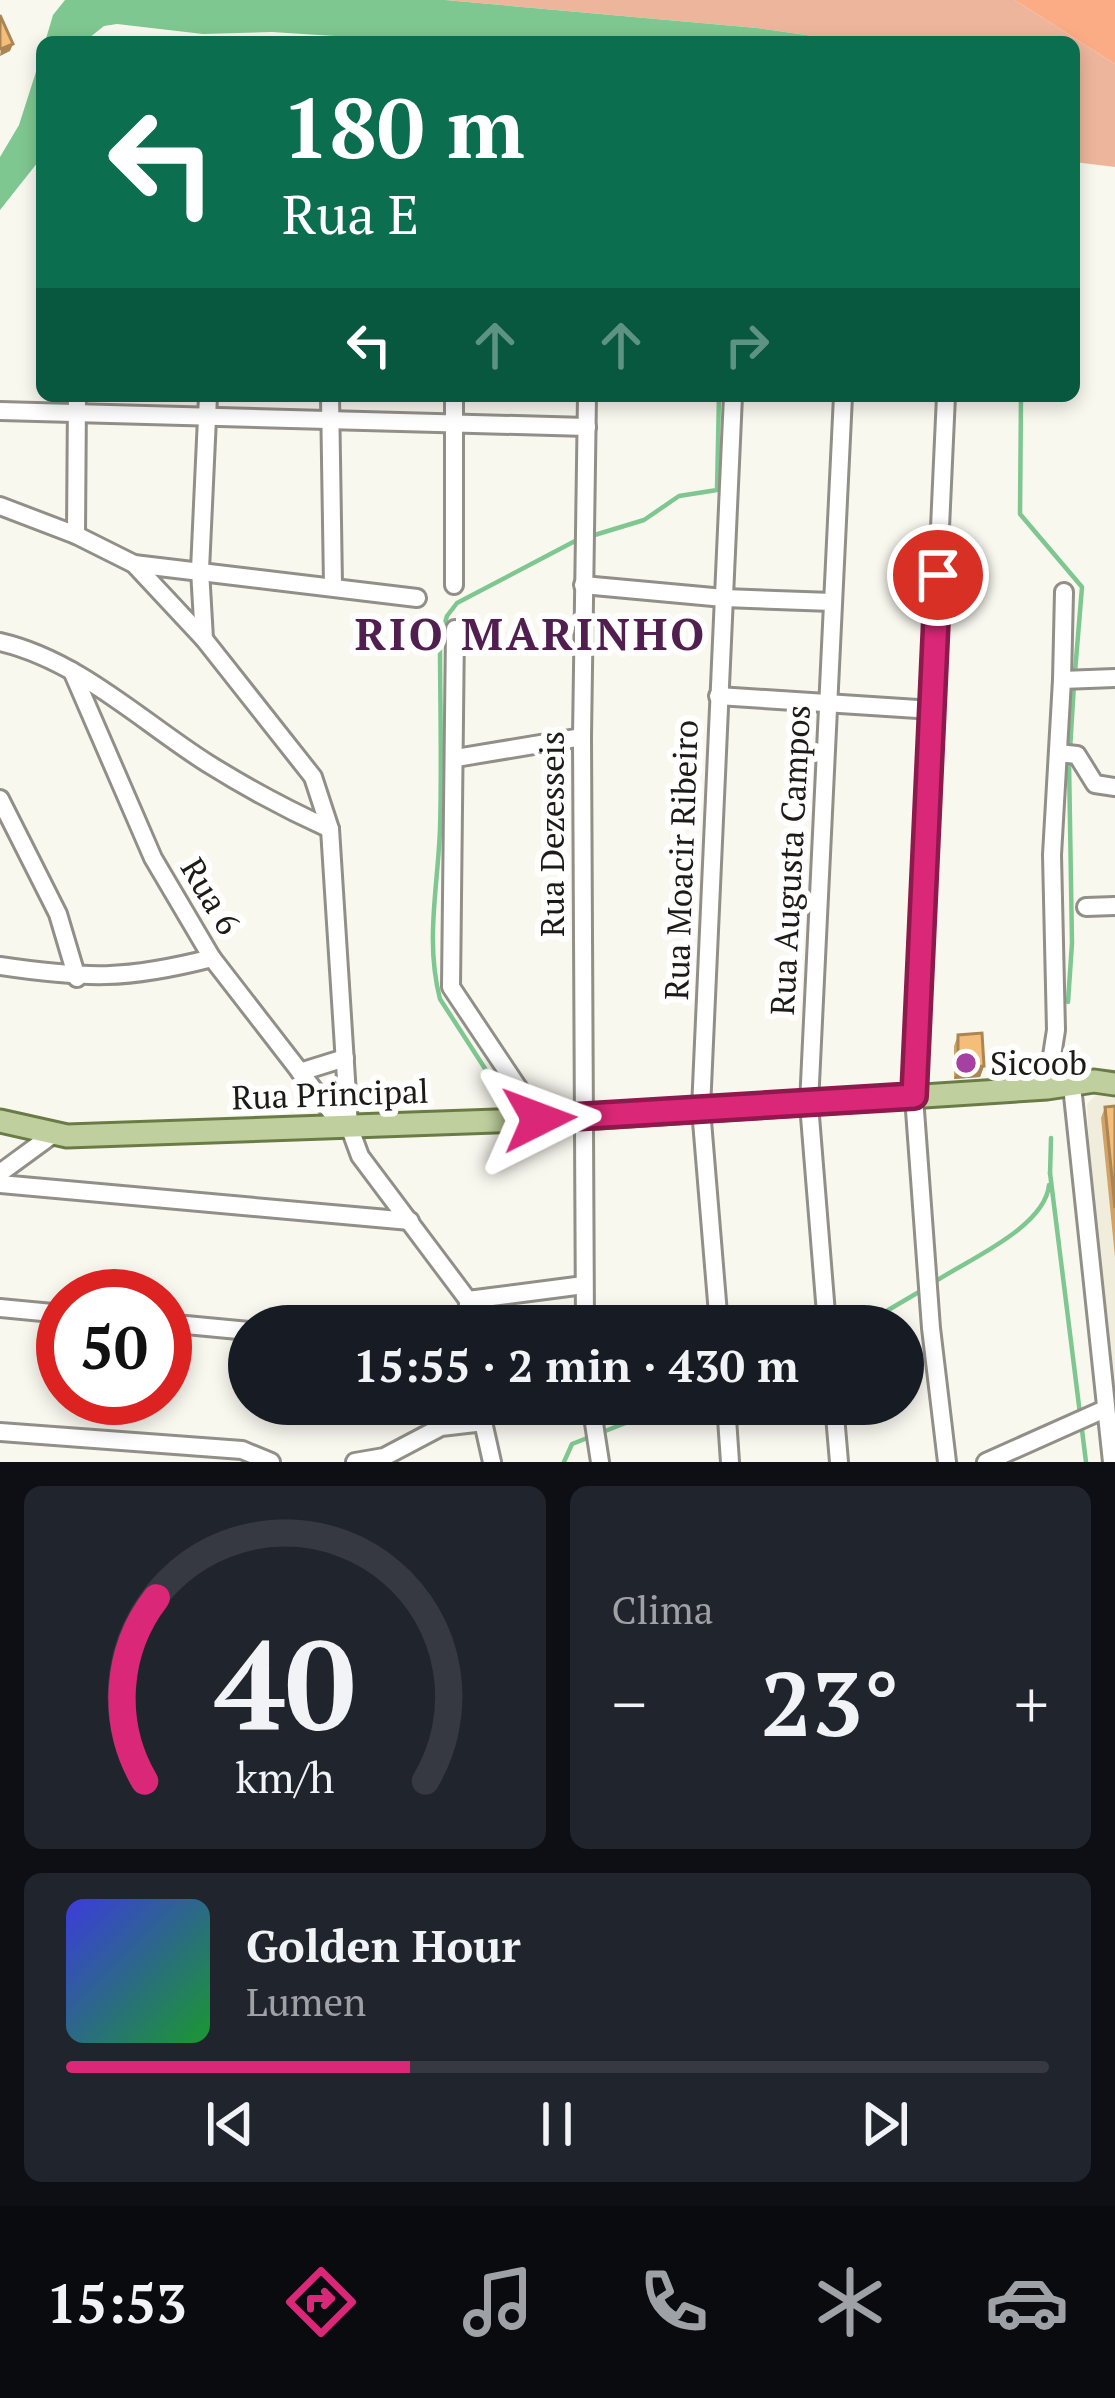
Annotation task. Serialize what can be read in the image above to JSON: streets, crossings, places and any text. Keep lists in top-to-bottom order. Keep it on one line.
{"streets":{"main road":["Rua Principal"],"street":["Rua Dezesseis","Rua Moacir Ribeiro","Rua Augusta Campos","Rua 6"]},"crossings":[["Rua Dezesseis","Rua Principal"],["Rua Moacir Ribeiro","Rua Principal"],["Rua Augusta Campos","Rua Principal"],["Rua 6","Rua Principal"]],"districts":["RIO MARINHO"],"places":["Sicoob"],"page":{"turn":["180 m","Rua E"],"limit":"50","trip":"15:55 · 2 min · 430 m","tile":"Clima","heat":["−","23°","+"],"song":["Golden Hour","Lumen"],"tabs":"15:53","gauge":["40","km/h"]}}
